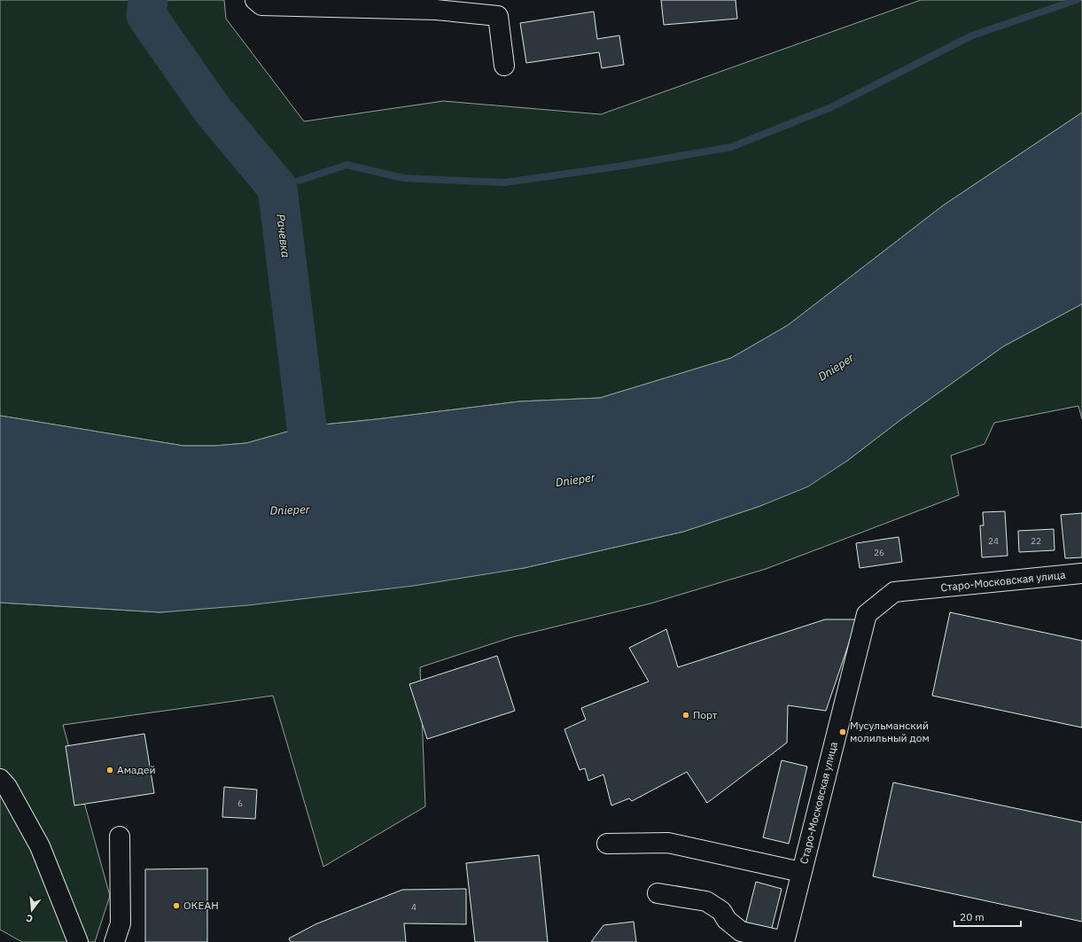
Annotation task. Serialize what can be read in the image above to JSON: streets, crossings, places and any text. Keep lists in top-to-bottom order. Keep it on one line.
{"streets":{"street":["Старо-Московская улица"]},"water":["Рачевка","Dnieper"],"places":["Порт","Мусульманский молильный дом","Амадей","ОКЕАН"],"house_numbers":["24","22","26","6","4"],"scale_bar":"20 m","north":"bottom"}
